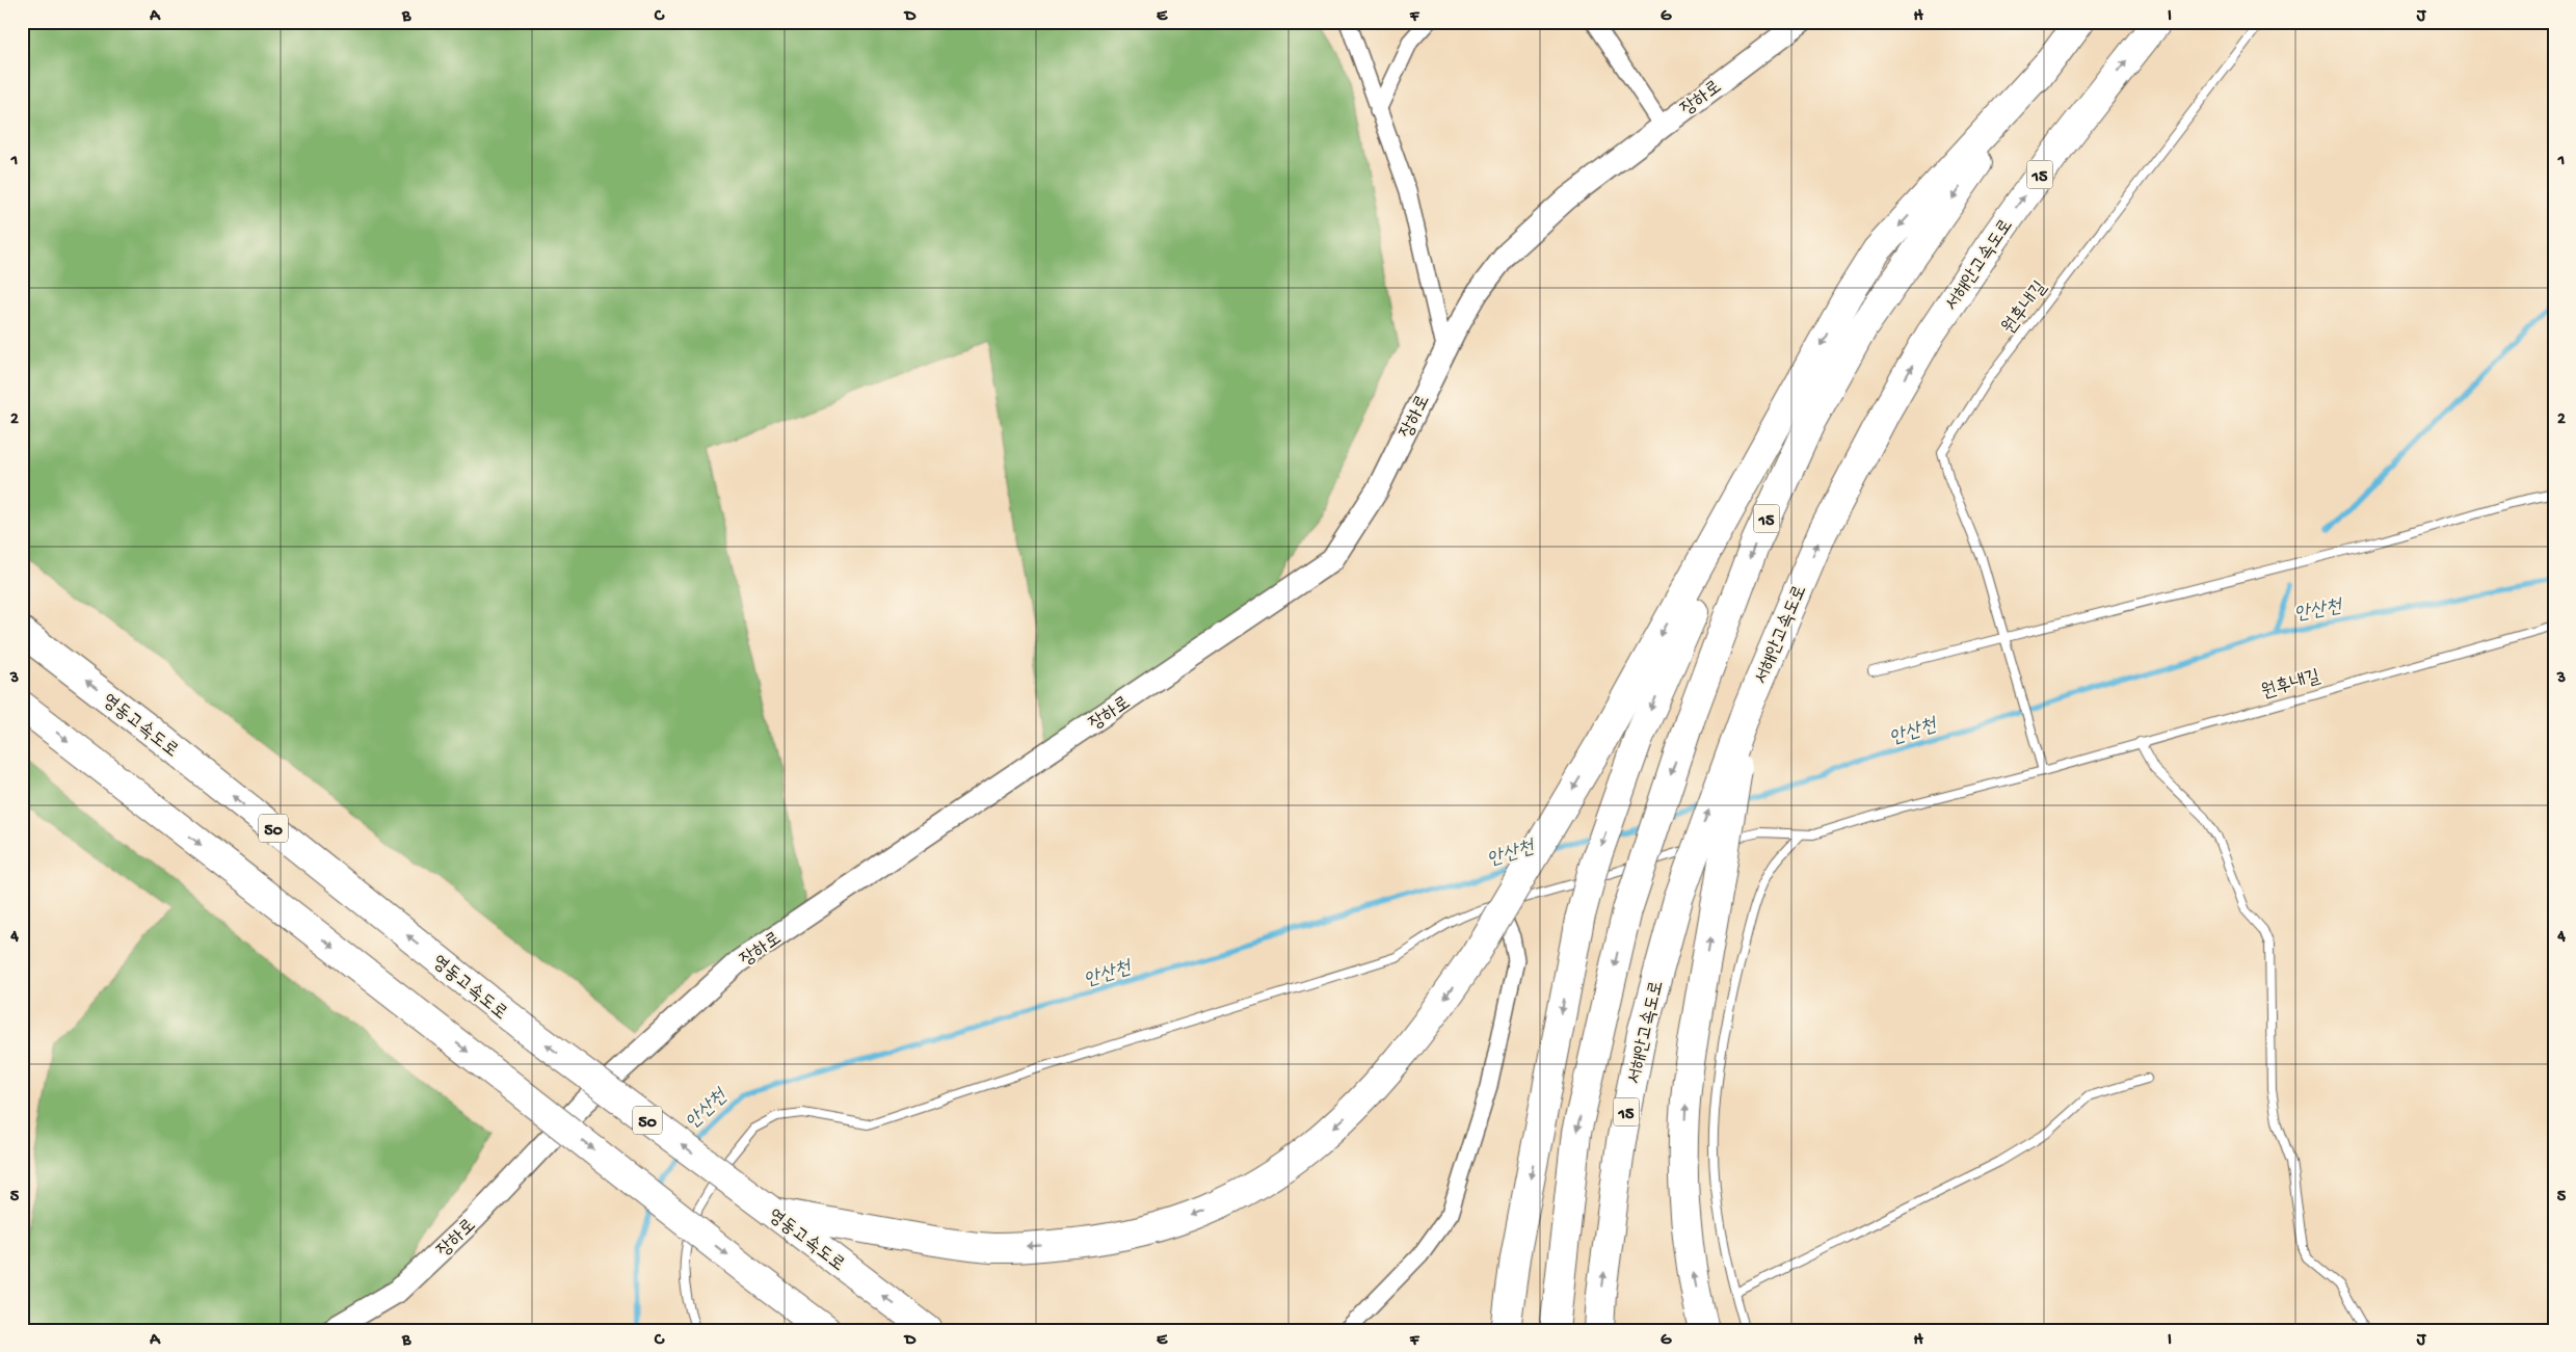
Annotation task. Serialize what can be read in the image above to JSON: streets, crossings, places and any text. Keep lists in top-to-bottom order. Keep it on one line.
{"streets":{"highway":["15","서해안고속도로","영동고속도로","50"],"street":["장하로"],"lane":["원후내길"]},"water":["안산천"],"grid":{"columns":["A","B","C","D","E","F","G","H","I","J"],"rows":["1","2","3","4","5"]}}
